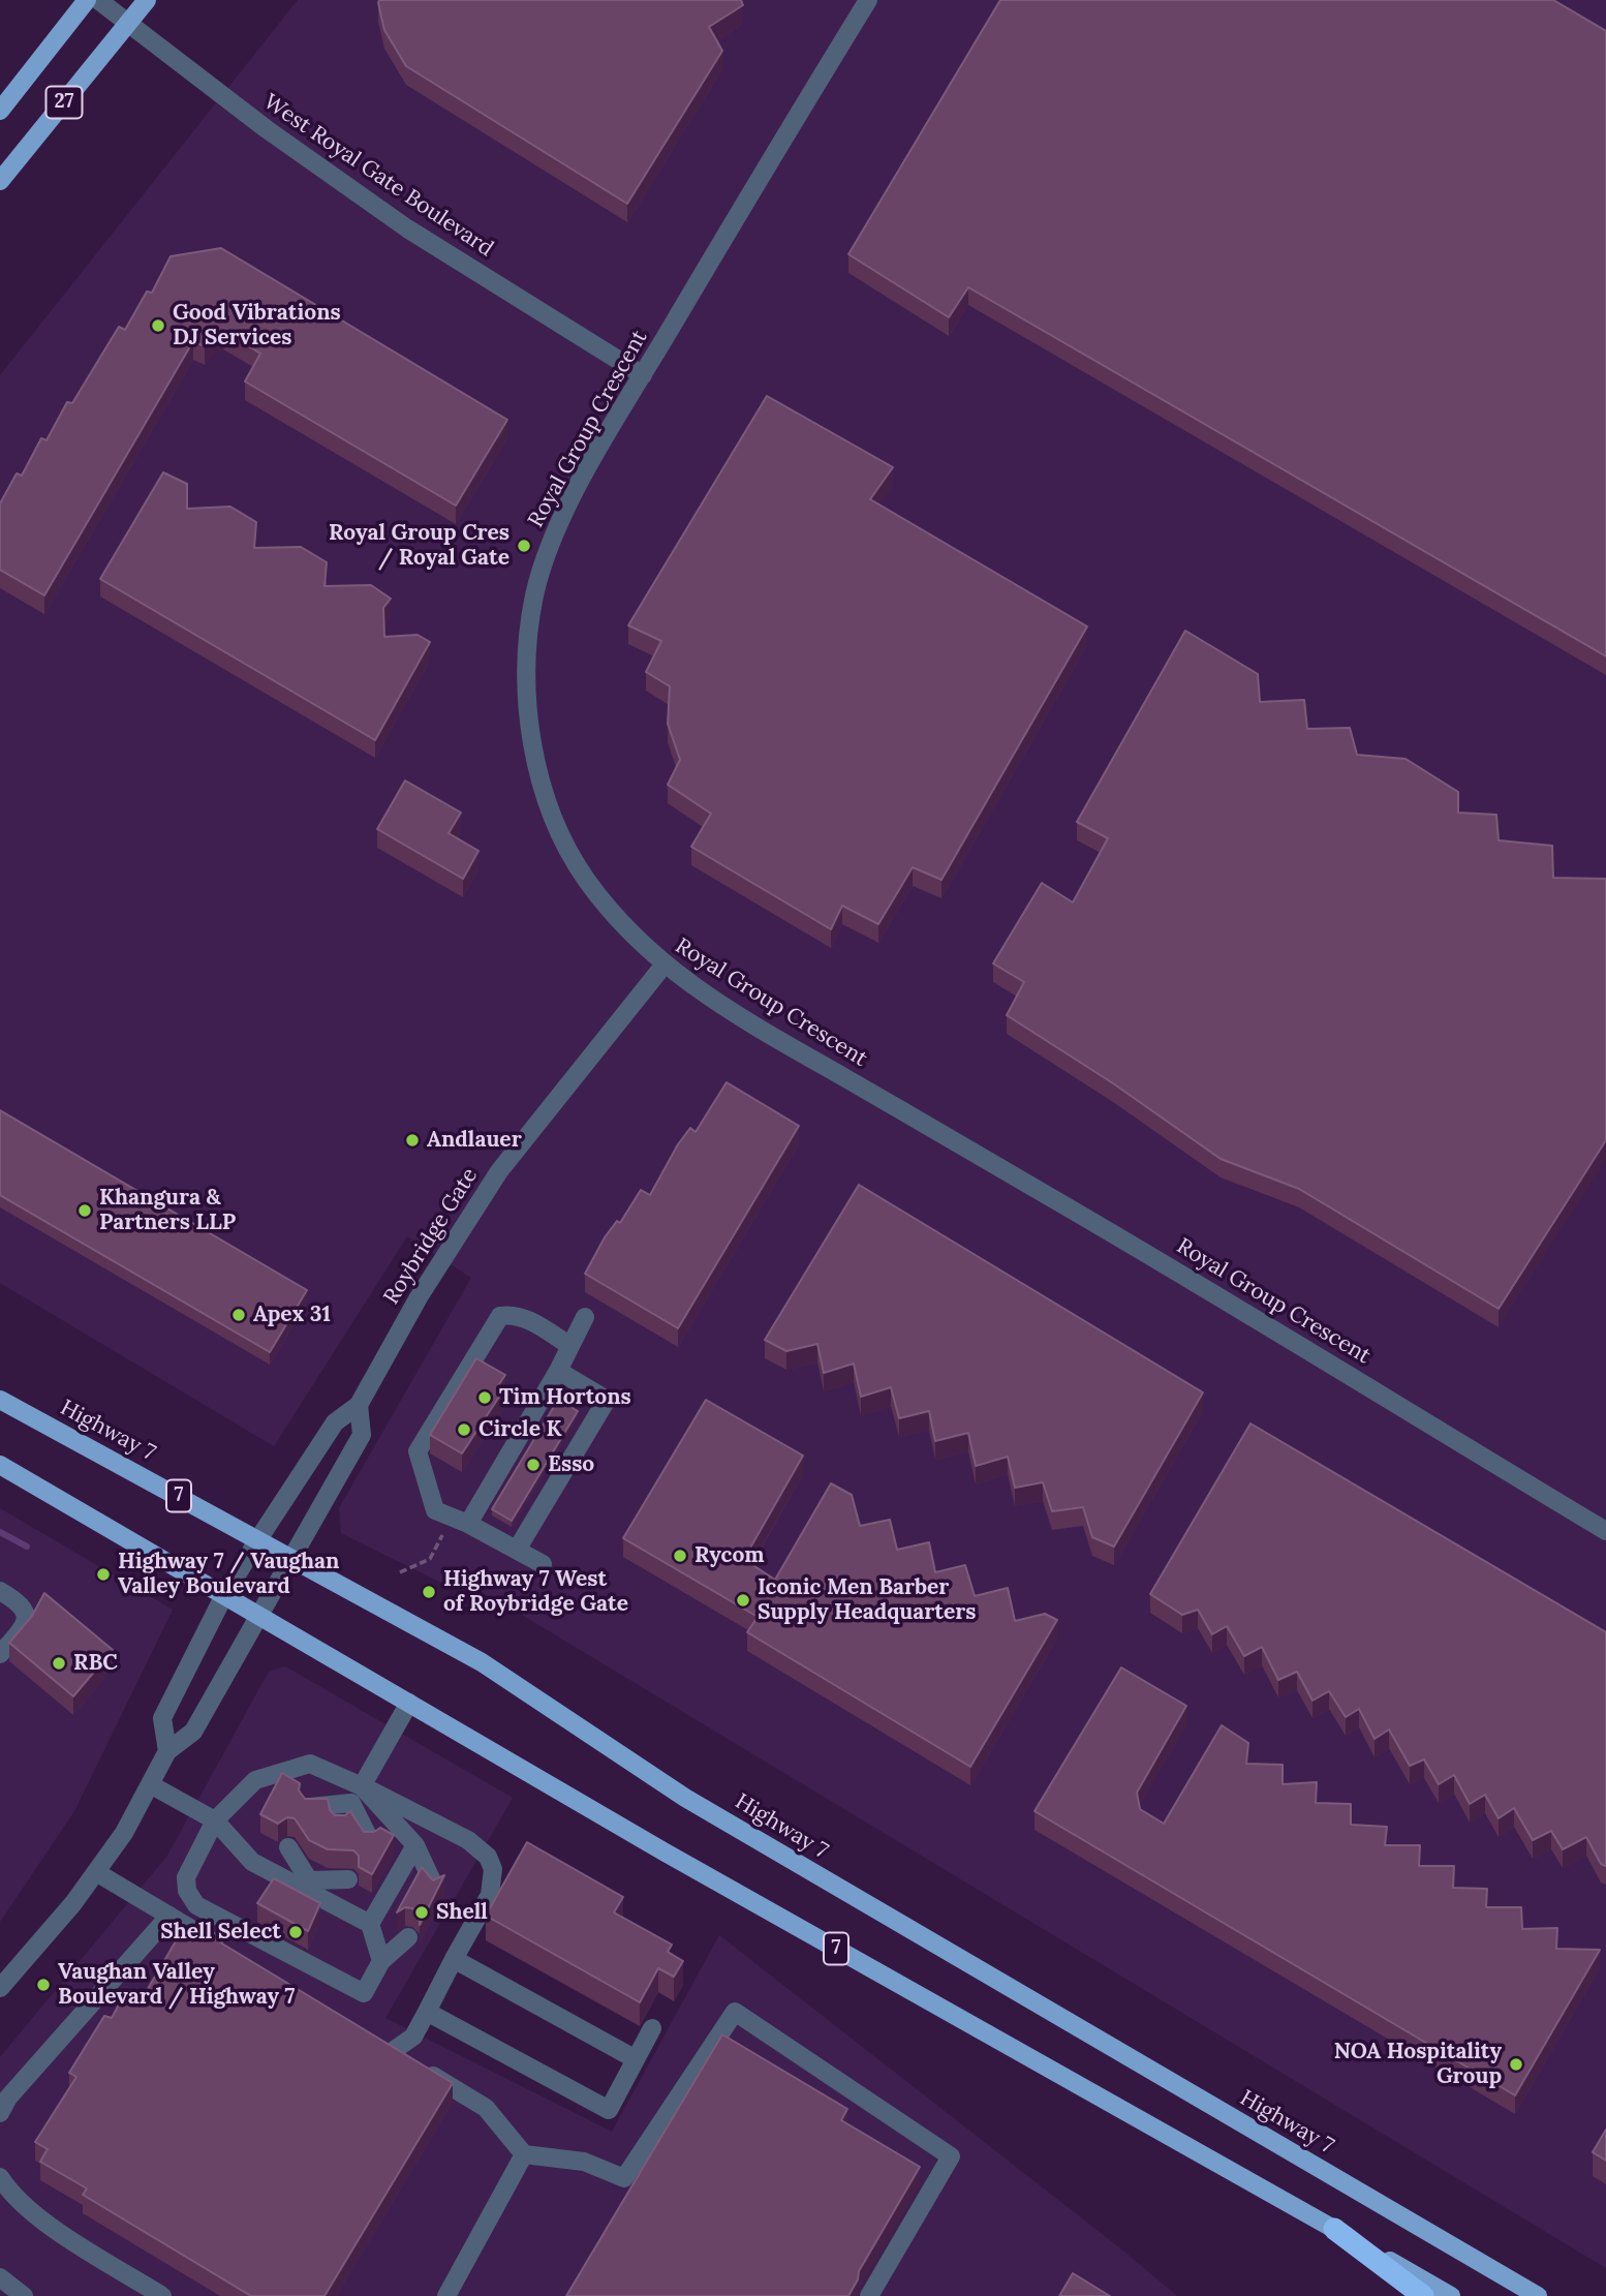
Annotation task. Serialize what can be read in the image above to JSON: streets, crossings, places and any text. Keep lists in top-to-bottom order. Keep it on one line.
{"streets":{"main road":["27","Highway 7","7"],"street":["West Royal Gate Boulevard","Royal Group Crescent","Roybridge Gate"]},"crossings":[["27","West Royal Gate Boulevard"],["West Royal Gate Boulevard","Royal Group Crescent"],["Royal Group Crescent","Roybridge Gate"],["Roybridge Gate","Highway 7"],["Roybridge Gate","7"]],"places":["Good Vibrations DJ Services","Royal Group Cres / Royal Gate","Andlauer","Khangura & Partners LLP","Apex 31","Tim Hortons","Circle K","Esso","Rycom","Highway 7 / Vaughan Valley Boulevard","Highway 7 West of Roybridge Gate","Iconic Men Barber Supply Headquarters","RBC","Shell","Shell Select","Vaughan Valley Boulevard / Highway 7","NOA Hospitality Group"]}
